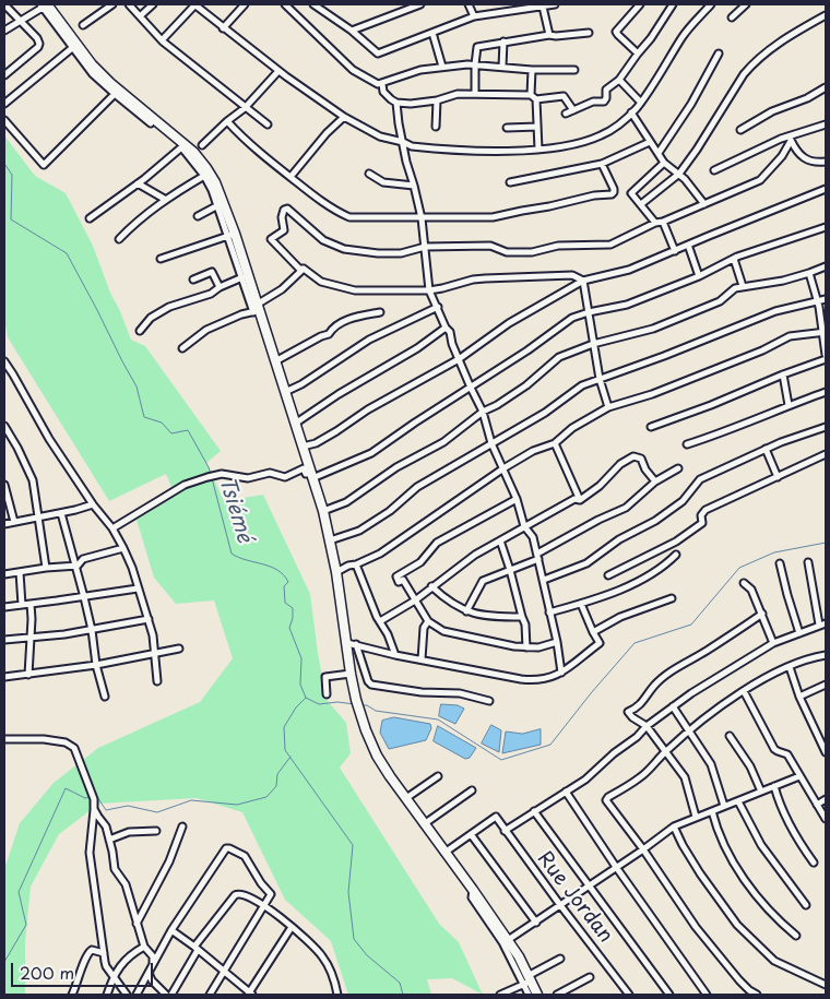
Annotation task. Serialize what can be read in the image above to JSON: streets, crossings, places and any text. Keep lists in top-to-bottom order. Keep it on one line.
{"streets":{"street":["Rue Jordan"]},"water":["Tsiémé"],"scale_bar":"200 m"}
